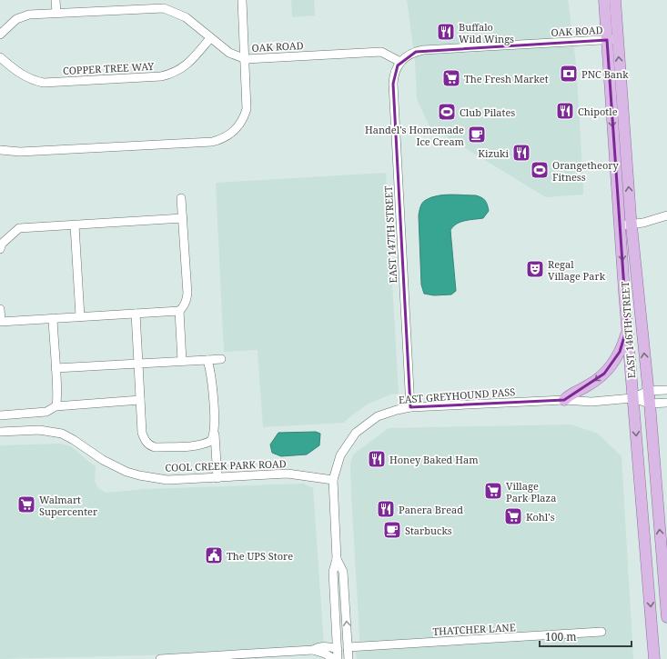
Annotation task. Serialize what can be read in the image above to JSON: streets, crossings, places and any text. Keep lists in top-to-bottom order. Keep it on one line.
{"streets":{"main road":["EAST 146TH STREET"],"street":["OAK ROAD","COPPER TREE WAY","EAST 147TH STREET","EAST GREYHOUND PASS","COOL CREEK PARK ROAD","THATCHER LANE"]},"crossings":[["OAK ROAD","EAST 147TH STREET"],["OAK ROAD","EAST 146TH STREET"],["EAST 147TH STREET","EAST GREYHOUND PASS"],["EAST 146TH STREET","EAST GREYHOUND PASS"],["EAST GREYHOUND PASS","COOL CREEK PARK ROAD"],["EAST GREYHOUND PASS","THATCHER LANE"]],"places":{"restaurant":["Buffalo Wild Wings","Chipotle","Kizuki","Honey Baked Ham","Panera Bread"],"bank":["PNC Bank"],"supermarket":["The Fresh Market","Village Park Plaza","Walmart Supercenter","Kohl's"],"sports":["Club Pilates","Orangetheory Fitness"],"cafe":["Handel's Homemade Ice Cream","Starbucks"],"theatre":["Regal Village Park"],"public building":["The UPS Store"]},"scale_bar":"100 m"}
